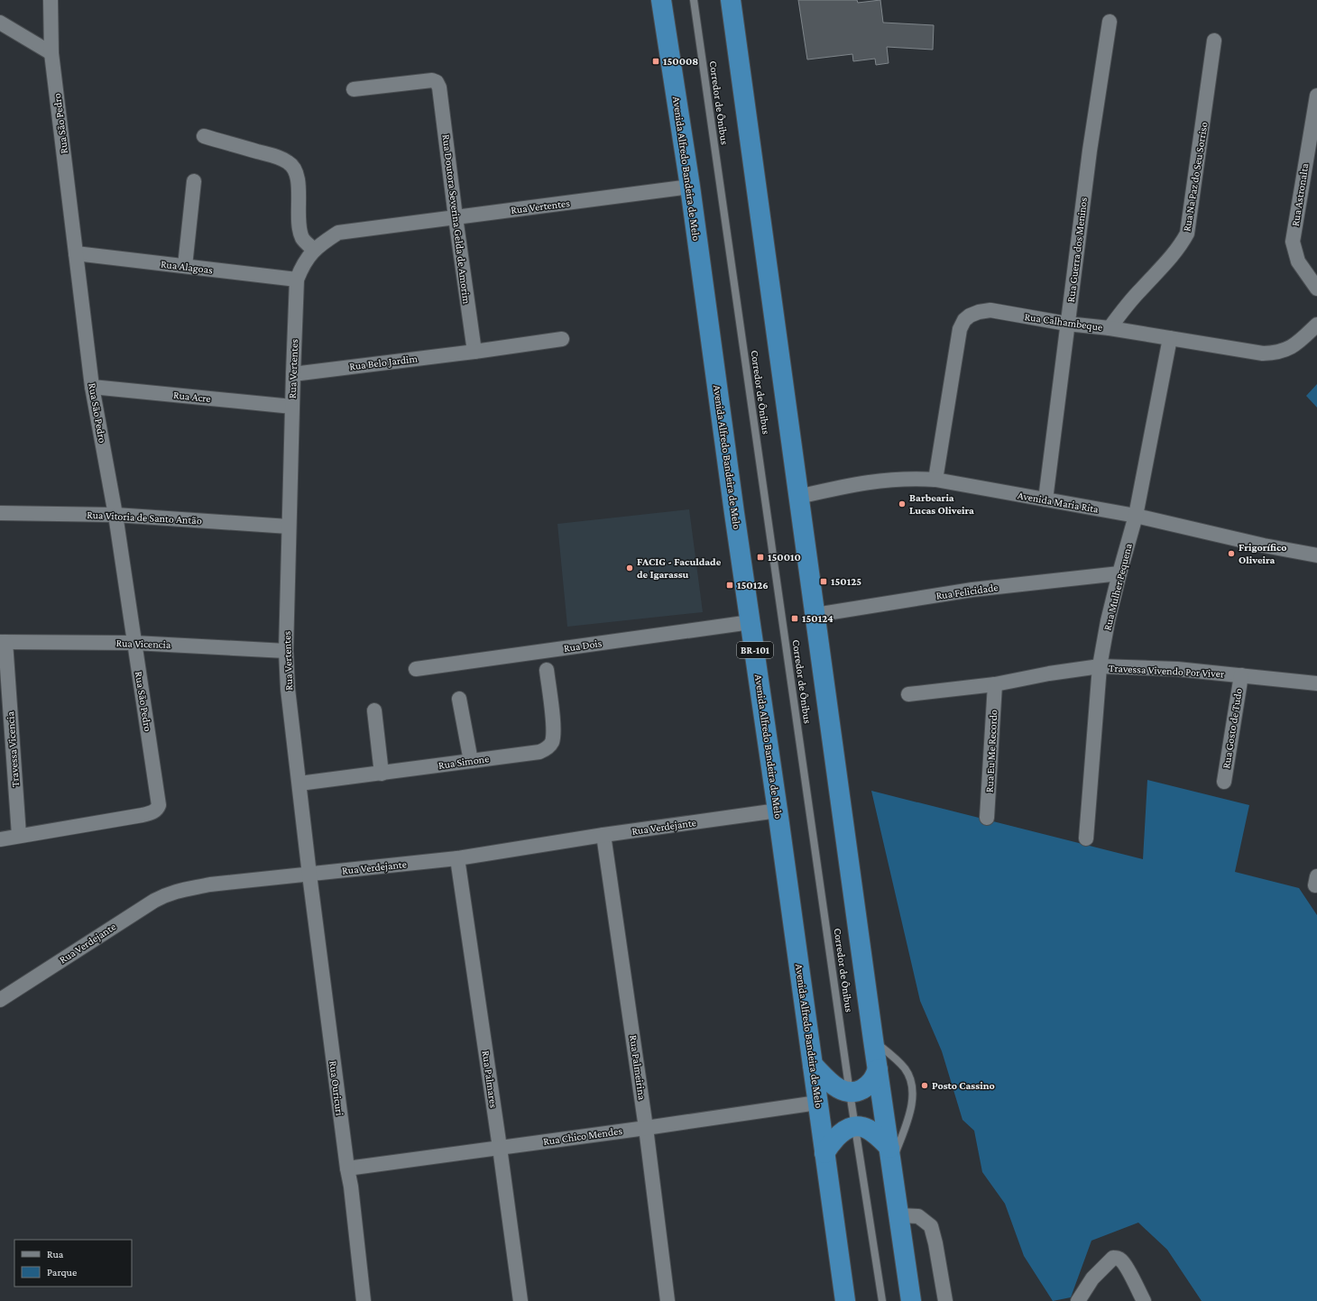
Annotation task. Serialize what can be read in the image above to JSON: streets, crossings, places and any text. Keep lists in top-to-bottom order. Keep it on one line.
{"streets":{"highway":["Avenida Alfredo Bandeira de Melo","BR-101"],"street":["Rua São Pedro","Rua Na Paz do Seu Sorriso","Rua Astronalta","Rua Vertentes","Rua Doutora Severina Gelda de Amorim","Rua Guerra dos Meninos","Rua Alagoas","Rua Calhambeque","Rua Belo Jardim","Rua Acre","Avenida Maria Rita","Rua Vitoria de Santo Antão","Rua Mulher Pequena","Rua Felicidade","Rua Vicencia","Rua Dois","Travessa Vivendo Por Viver","Rua Gosto de Tudo","Travessa Vicencia","Rua Eu Me Recordo","Rua Simone","Rua Verdejante","Rua Palmeirina","Rua Palmares","Rua Ouricuri","Rua Chico Mendes"],"lane":["Corredor de Ônibus"]},"crossings":[["Rua São Pedro","Rua Alagoas"],["Rua São Pedro","Rua Acre"],["Rua São Pedro","Rua Vitoria de Santo Antão"],["Rua São Pedro","Rua Vicencia"],["Rua São Pedro","Travessa Vicencia"],["Avenida Alfredo Bandeira de Melo","Rua Vertentes"],["Avenida Alfredo Bandeira de Melo","Rua Dois"],["Avenida Alfredo Bandeira de Melo","Rua Verdejante"],["Avenida Alfredo Bandeira de Melo","Rua Chico Mendes"],["Rua Na Paz do Seu Sorriso","Rua Calhambeque"],["Rua Vertentes","Rua Doutora Severina Gelda de Amorim"],["Rua Vertentes","Rua Alagoas"],["Rua Vertentes","Rua Belo Jardim"],["Rua Vertentes","Rua Acre"],["Rua Vertentes","Rua Vitoria de Santo Antão"],["Rua Vertentes","Rua Vicencia"],["Rua Vertentes","Rua Simone"],["Rua Vertentes","Rua Verdejante"],["Rua Vertentes","Rua Ouricuri"],["Rua Doutora Severina Gelda de Amorim","Rua Belo Jardim"],["Rua Guerra dos Meninos","Rua Calhambeque"],["Rua Guerra dos Meninos","Avenida Maria Rita"],["Rua Calhambeque","Avenida Maria Rita"],["Rua Calhambeque","Rua Mulher Pequena"],["Avenida Maria Rita","Rua Mulher Pequena"],["Rua Mulher Pequena","Rua Felicidade"],["Rua Mulher Pequena","Travessa Vivendo Por Viver"],["Rua Vicencia","Travessa Vicencia"],["Travessa Vivendo Por Viver","Rua Gosto de Tudo"],["Travessa Vivendo Por Viver","Rua Eu Me Recordo"],["Rua Verdejante","Rua Palmeirina"],["Rua Verdejante","Rua Palmares"],["Rua Verdejante","Rua Ouricuri"],["Rua Palmeirina","Rua Chico Mendes"],["Rua Palmares","Rua Chico Mendes"],["Rua Ouricuri","Rua Chico Mendes"]],"places":{"transit":["150008","150010","150125","150126","150124"],"other":["Barbearia Lucas Oliveira","Frigorífico Oliveira","FACIG - Faculdade de Igarassu","Posto Cassino"]},"legend":["Rua","Parque"]}
